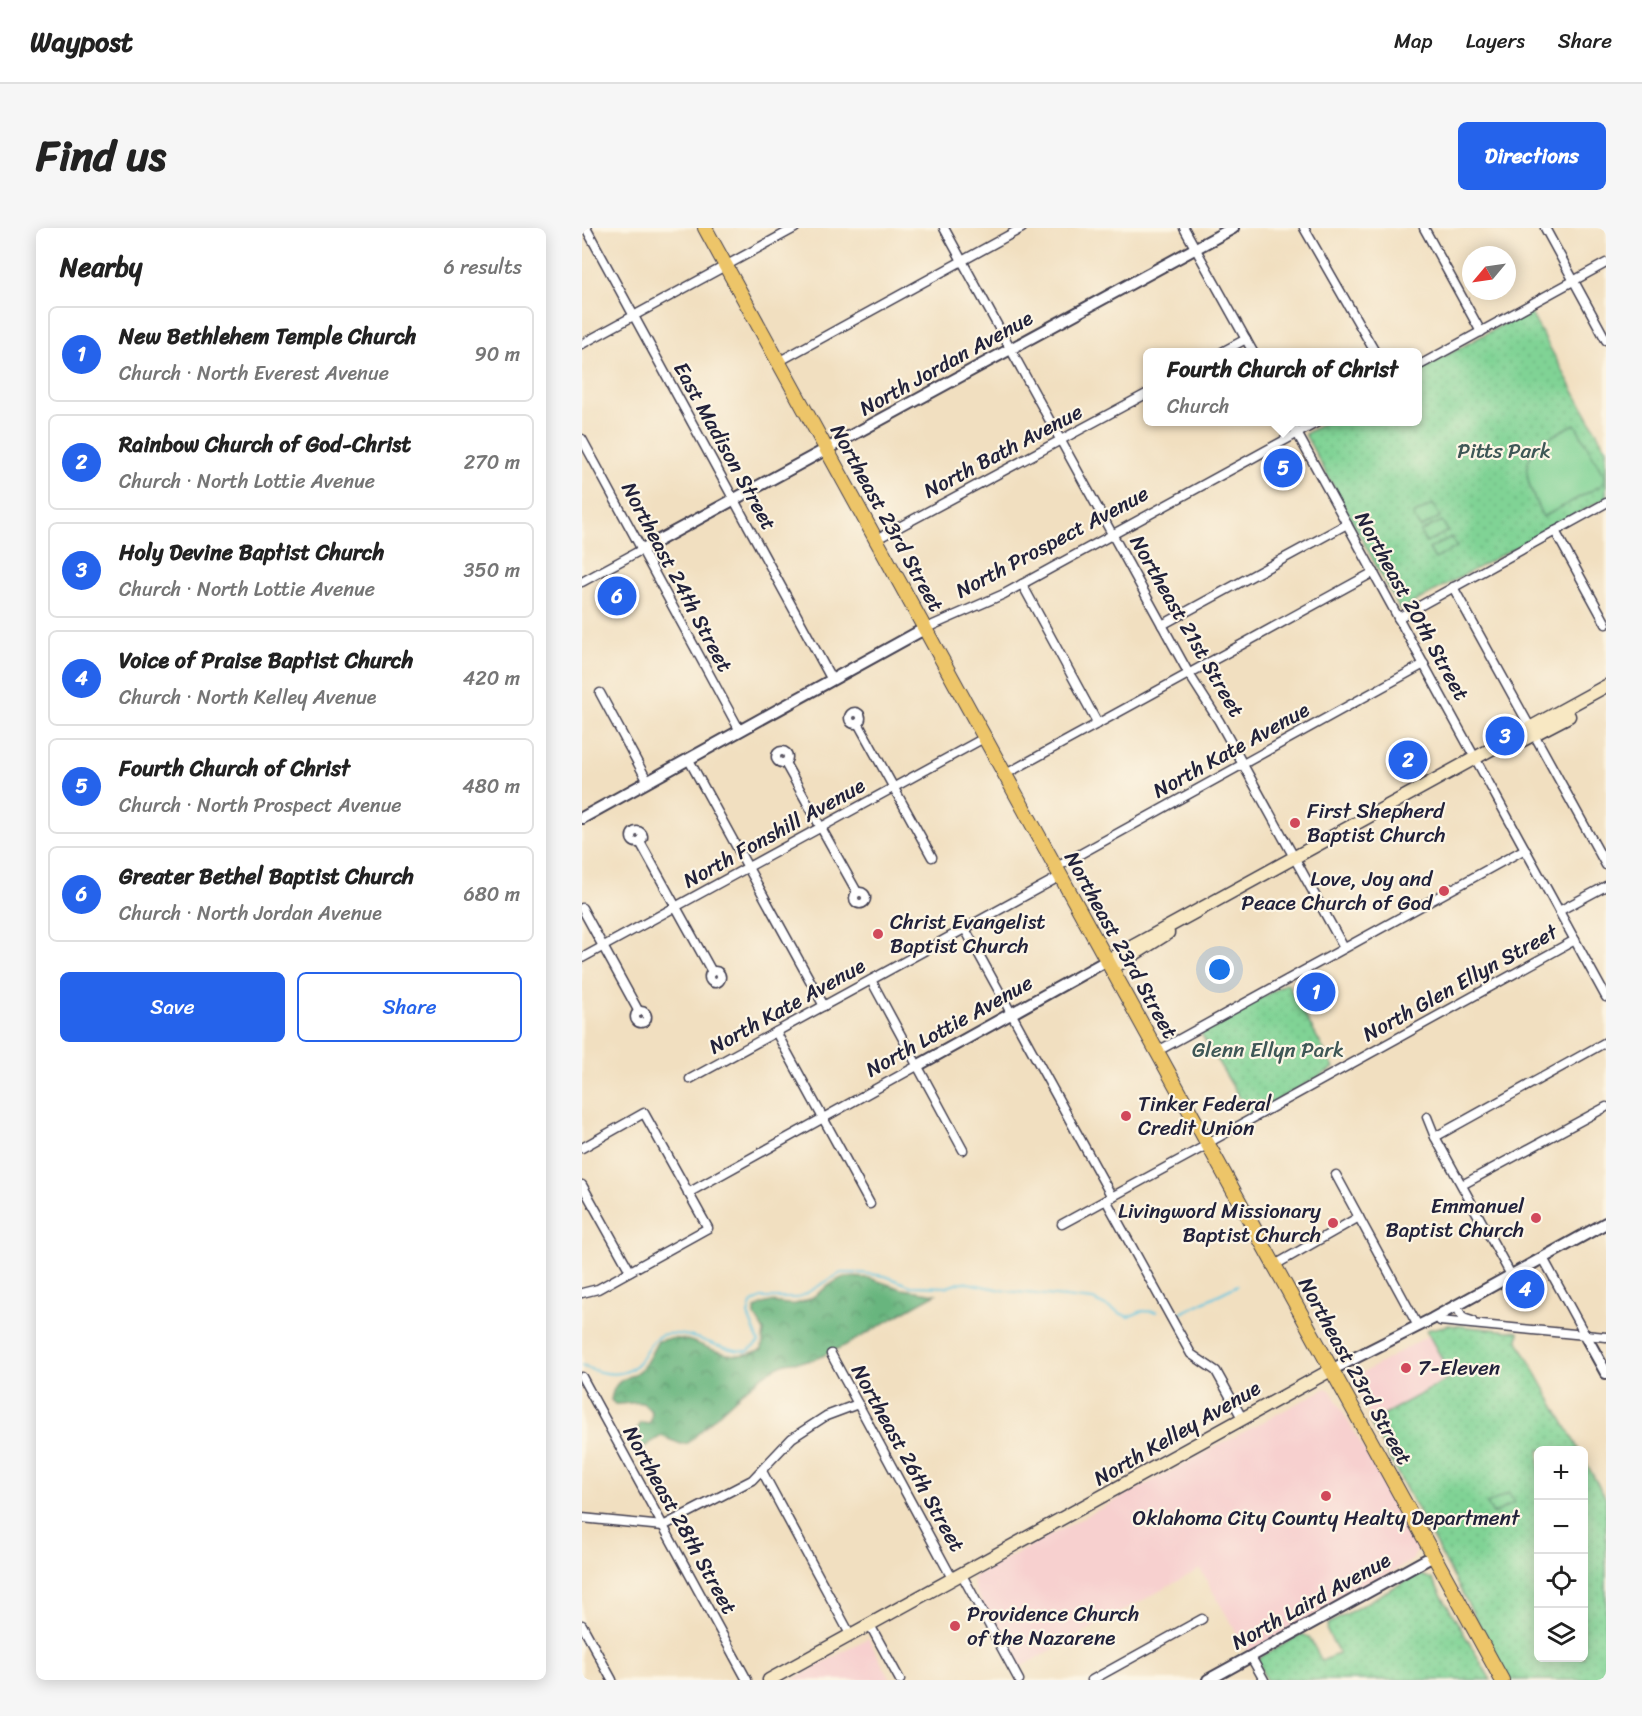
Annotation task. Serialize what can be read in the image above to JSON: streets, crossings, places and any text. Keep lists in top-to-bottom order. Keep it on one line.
{"streets":{"main road":["Northeast 23rd Street","North Lottie Avenue","North Kelley Avenue"],"street":["North Jordan Avenue","East Madison Street","North Bath Avenue","North Prospect Avenue","Northeast 24th Street","Northeast 20th Street","Northeast 21st Street","North Kate Avenue","North Fonshill Avenue","North Glen Ellyn Street","Northeast 26th Street","Northeast 28th Street","North Laird Avenue"]},"crossings":[["North Jordan Avenue","East Madison Street"],["North Jordan Avenue","Northeast 23rd Street"],["North Jordan Avenue","Northeast 24th Street"],["North Jordan Avenue","Northeast 21st Street"],["East Madison Street","North Prospect Avenue"],["North Bath Avenue","Northeast 23rd Street"],["North Bath Avenue","Northeast 21st Street"],["Northeast 23rd Street","North Prospect Avenue"],["Northeast 23rd Street","North Kate Avenue"],["Northeast 23rd Street","North Fonshill Avenue"],["Northeast 23rd Street","North Glen Ellyn Street"],["Northeast 23rd Street","North Lottie Avenue"],["Northeast 23rd Street","North Kelley Avenue"],["Northeast 23rd Street","North Laird Avenue"],["North Prospect Avenue","Northeast 24th Street"],["North Prospect Avenue","Northeast 20th Street"],["North Prospect Avenue","Northeast 21st Street"],["Northeast 20th Street","North Kate Avenue"],["Northeast 20th Street","North Glen Ellyn Street"],["Northeast 20th Street","North Lottie Avenue"],["Northeast 21st Street","North Kate Avenue"],["Northeast 21st Street","North Lottie Avenue"],["North Kelley Avenue","Northeast 26th Street"]],"parks":["Pitts Park","Glenn Ellyn Park"],"places":["First Shepherd Baptist Church","Love, Joy and Peace Church of God","Christ Evangelist Baptist Church","Tinker Federal Credit Union","Emmanuel Baptist Church","Livingword Missionary Baptist Church","7-Eleven","Oklahoma City County Healty Department","Providence Church of the Nazarene"],"north":"bottom left","page":{"header":"Waypost","nav":["Map","Layers","Share"],"title":"Find us","buttons":["Directions",["Save","Share"]],"heading":["Nearby","6 results"],"list":[{"mark":"1","name":"New Bethlehem Temple Church","note":"Church · North Everest Avenue","value":"90 m"},{"mark":"2","name":"Rainbow Church of God-Christ","note":"Church · North Lottie Avenue","value":"270 m"},{"mark":"3","name":"Holy Devine Baptist Church","note":"Church · North Lottie Avenue","value":"350 m"},{"mark":"4","name":"Voice of Praise Baptist Church","note":"Church · North Kelley Avenue","value":"420 m"},{"mark":"5","name":"Fourth Church of Christ","note":"Church · North Prospect Avenue","value":"480 m"},{"mark":"6","name":"Greater Bethel Baptist Church","note":"Church · North Jordan Avenue","value":"680 m"}],"popup":["Fourth Church of Christ","Church"],"pins":["5","6","3","2","1","4"],"map_buttons":["+","−"]}}
